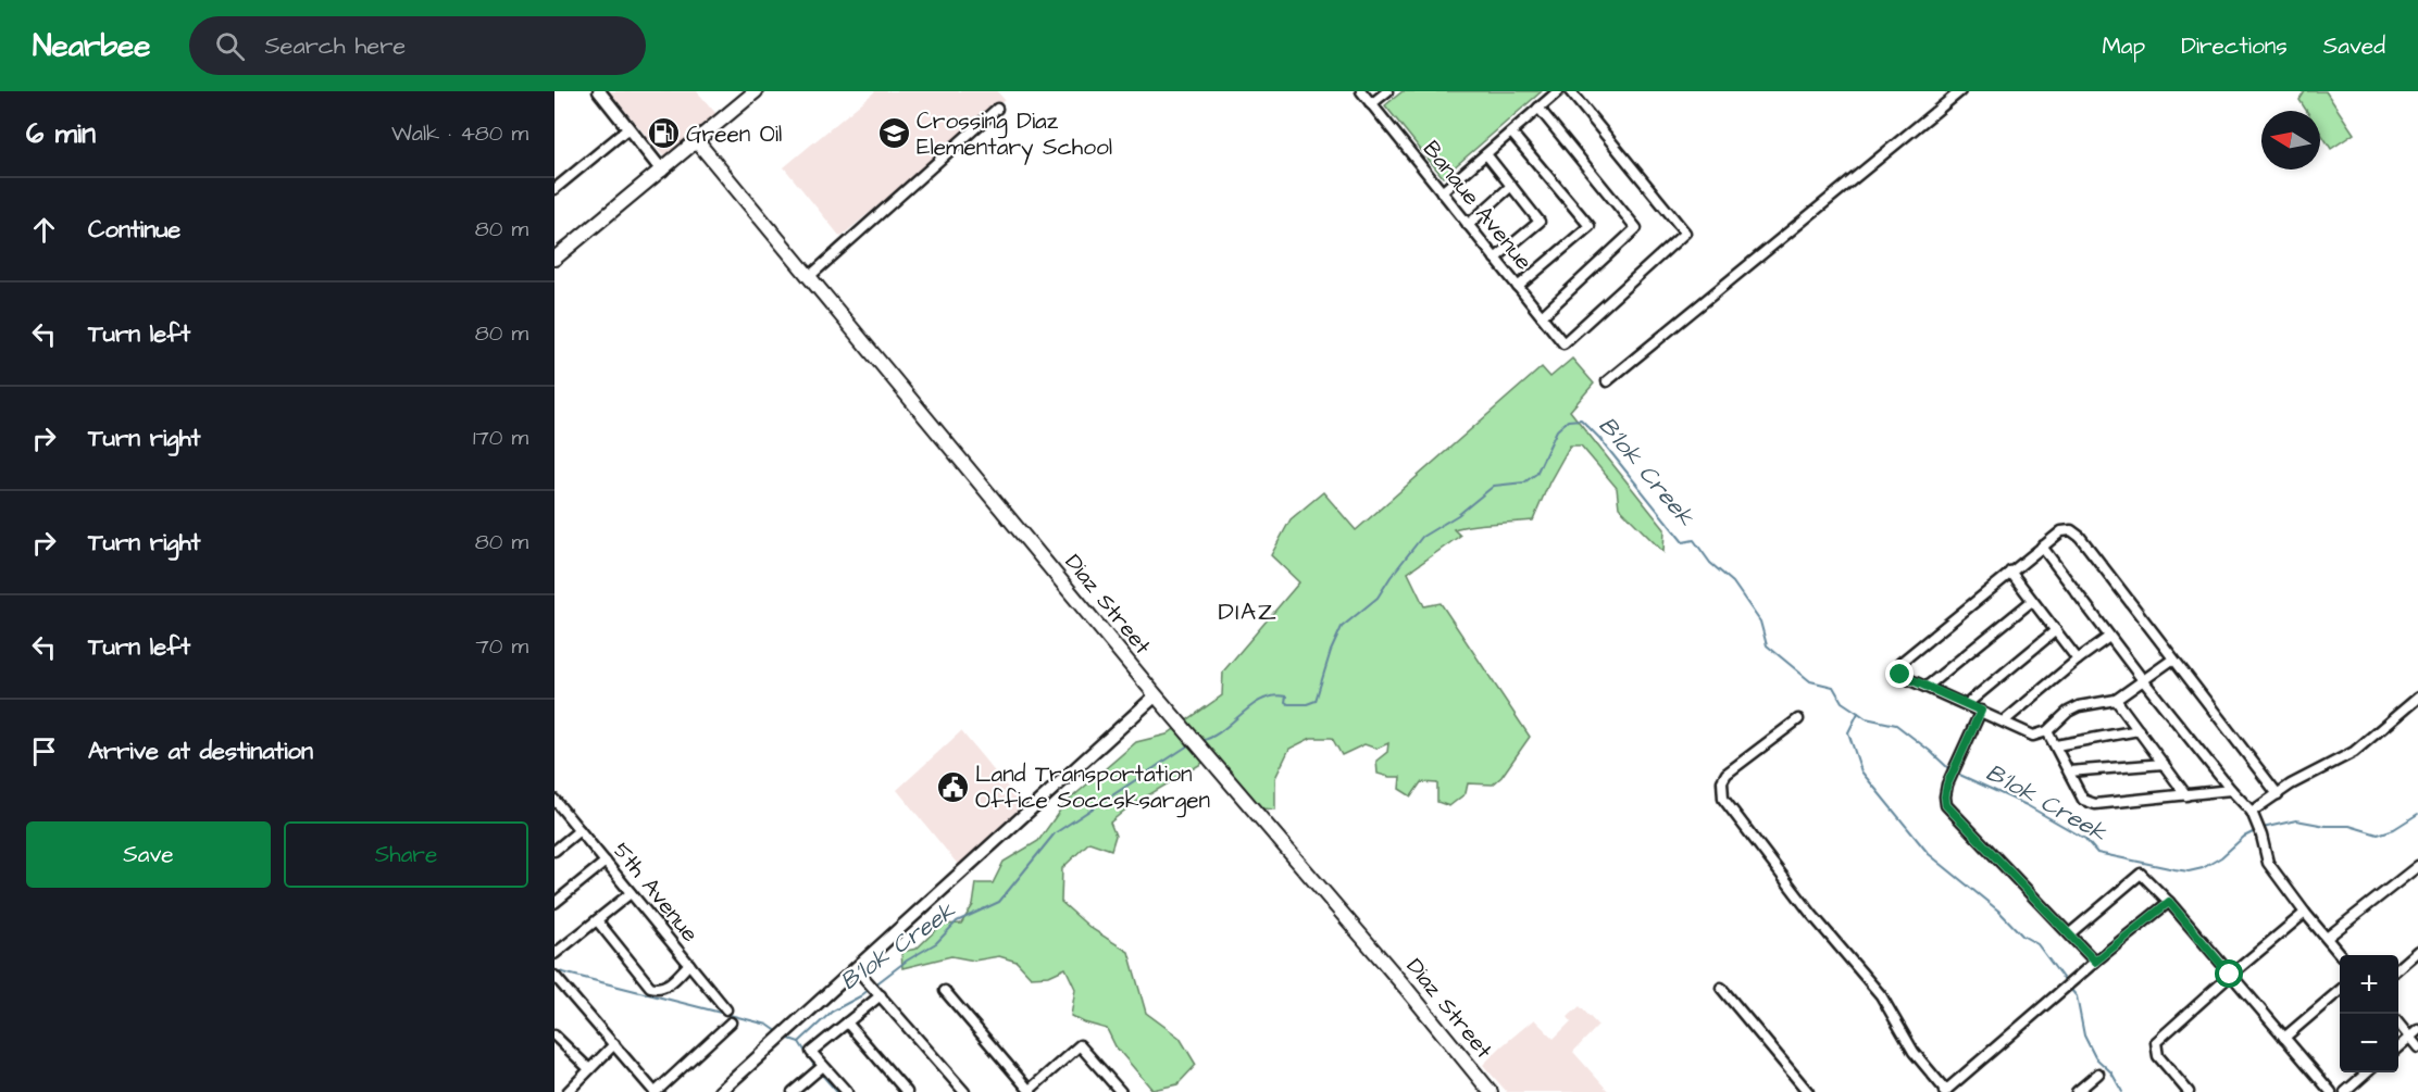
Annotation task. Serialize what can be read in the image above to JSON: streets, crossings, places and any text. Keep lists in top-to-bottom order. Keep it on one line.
{"streets":{"main road":["Diaz Street"],"street":["Banaue Avenue","5th Avenue"]},"districts":["DIAZ"],"water":["B'lok Creek"],"places":{"fuel station":["Green Oil"],"school or university":["Crossing Diaz Elementary School"],"public building":["Land Transportation Office Soccsksargen"]},"north":"left","page":{"header":"Nearbee","search":"Search here","nav":["Map","Directions","Saved"],"heading":["6 min","Walk · 480 m"],"list":[["Continue","80 m"],["Turn left","80 m"],["Turn right","170 m"],["Turn right","80 m"],["Turn left","70 m"],"Arrive at destination"],"buttons":["Save","Share"],"map_buttons":["+","−"]}}
